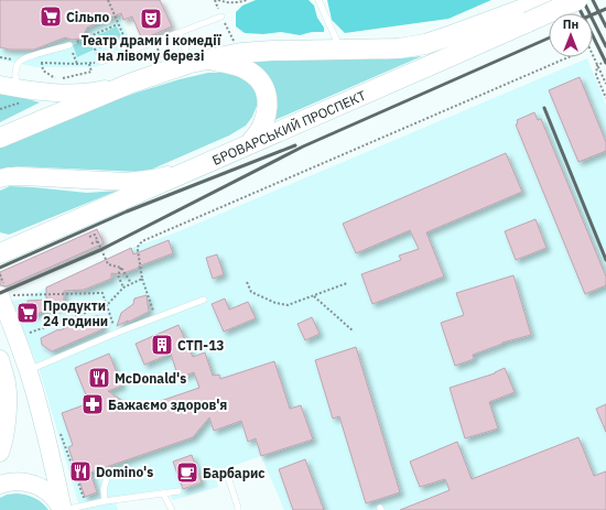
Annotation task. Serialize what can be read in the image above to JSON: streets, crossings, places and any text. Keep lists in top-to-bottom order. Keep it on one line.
{"streets":{"main road":["БРОВАРСЬКИЙ ПРОСПЕКТ"]},"places":{"supermarket":["Сільпо","Продукти 24 години"],"theatre":["Театр драми і комедії на лівому березі"],"building":["СТП-13"],"restaurant":["McDonald's","Domino's"],"pharmacy":["Бажаємо здоров'я"],"cafe":["Барбарис"]},"north":"top"}
